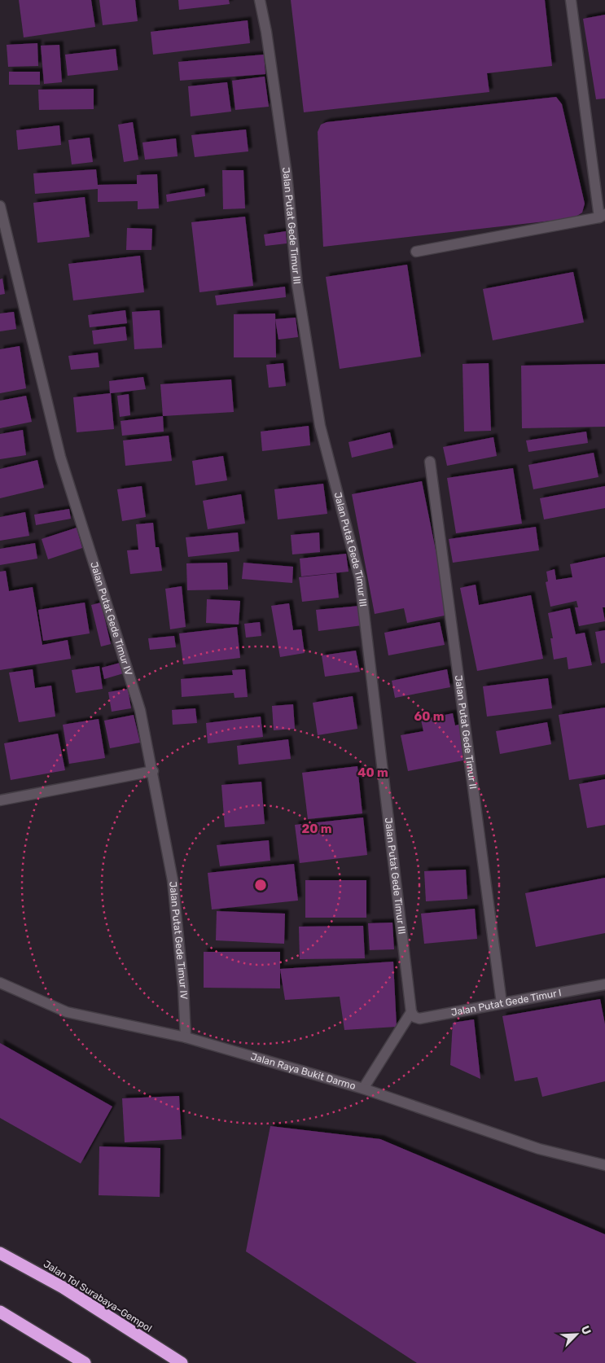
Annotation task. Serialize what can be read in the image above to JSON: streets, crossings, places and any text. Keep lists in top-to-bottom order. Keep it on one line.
{"streets":{"highway":["Jalan Tol Surabaya–Gempol"],"street":["Jalan Putat Gede Timur III","Jalan Putat Gede Timur IV","Jalan Putat Gede Timur II","Jalan Putat Gede Timur I","Jalan Raya Bukit Darmo"]},"crossings":[["Jalan Putat Gede Timur III","Jalan Putat Gede Timur I"],["Jalan Putat Gede Timur IV","Jalan Raya Bukit Darmo"],["Jalan Putat Gede Timur II","Jalan Putat Gede Timur I"]],"north":"top right","rings":["60 m","40 m","20 m"]}
